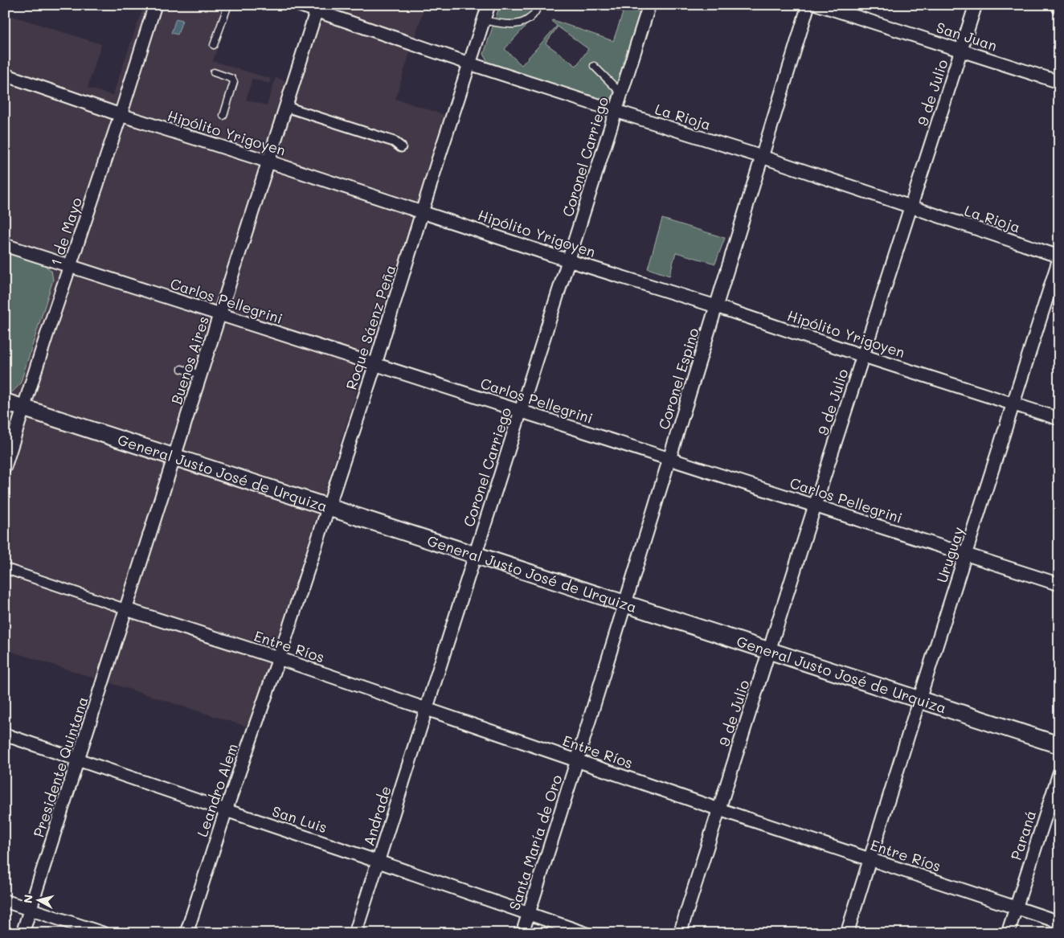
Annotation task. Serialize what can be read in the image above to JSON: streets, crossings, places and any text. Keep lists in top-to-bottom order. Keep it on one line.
{"streets":{"street":["San Juan","9 de Julio","La Rioja","Hipólito Yrigoyen","Coronel Carriego","1 de Mayo","Carlos Pellegrini","Roque Sáenz Peña","Buenos Aires","Coronel Espino","General Justo José de Urquiza","Uruguay","Entre Ríos","Presidente Quintana","Leandro Alem","Andrade","San Luis","Paraná","Santa María de Oro"]},"crossings":[["San Juan","9 de Julio"],["9 de Julio","La Rioja"],["9 de Julio","Hipólito Yrigoyen"],["9 de Julio","Carlos Pellegrini"],["9 de Julio","General Justo José de Urquiza"],["9 de Julio","Entre Ríos"],["La Rioja","Coronel Carriego"],["La Rioja","Roque Sáenz Peña"],["La Rioja","Buenos Aires"],["La Rioja","Coronel Espino"],["La Rioja","Uruguay"],["Hipólito Yrigoyen","Coronel Carriego"],["Hipólito Yrigoyen","1 de Mayo"],["Hipólito Yrigoyen","Roque Sáenz Peña"],["Hipólito Yrigoyen","Buenos Aires"],["Hipólito Yrigoyen","Coronel Espino"],["Hipólito Yrigoyen","Uruguay"],["Coronel Carriego","Carlos Pellegrini"],["Coronel Carriego","General Justo José de Urquiza"],["Coronel Carriego","Entre Ríos"],["Coronel Carriego","Andrade"],["1 de Mayo","Carlos Pellegrini"],["1 de Mayo","General Justo José de Urquiza"],["Carlos Pellegrini","Roque Sáenz Peña"],["Carlos Pellegrini","Buenos Aires"],["Carlos Pellegrini","Coronel Espino"],["Carlos Pellegrini","Uruguay"],["Roque Sáenz Peña","General Justo José de Urquiza"],["Roque Sáenz Peña","Entre Ríos"],["Roque Sáenz Peña","Leandro Alem"],["Buenos Aires","General Justo José de Urquiza"],["Buenos Aires","Entre Ríos"],["Buenos Aires","Presidente Quintana"],["Coronel Espino","General Justo José de Urquiza"],["Coronel Espino","Entre Ríos"],["Coronel Espino","Santa María de Oro"],["General Justo José de Urquiza","Uruguay"],["Uruguay","Entre Ríos"],["Entre Ríos","Presidente Quintana"],["Entre Ríos","Leandro Alem"],["Entre Ríos","Andrade"],["Entre Ríos","Paraná"],["Entre Ríos","Santa María de Oro"],["Presidente Quintana","San Luis"],["Leandro Alem","San Luis"],["Andrade","San Luis"],["San Luis","Santa María de Oro"]],"north":"left"}
